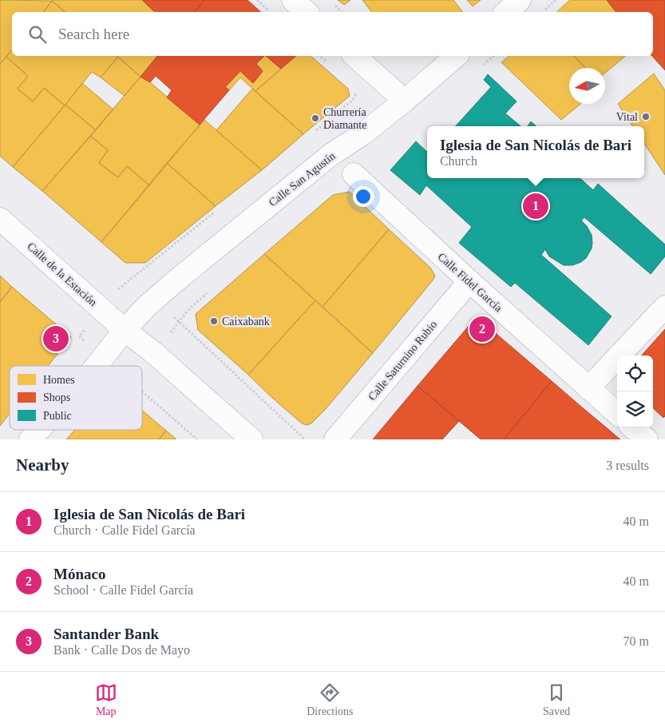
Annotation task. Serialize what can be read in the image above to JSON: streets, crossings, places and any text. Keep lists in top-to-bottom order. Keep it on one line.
{"streets":{"street":["Calle San Agustín","Calle de la Estación","Calle Fidel García","Calle Saturnino Rubio"]},"crossings":[["Calle San Agustín","Calle de la Estación"],["Calle Fidel García","Calle Saturnino Rubio"]],"places":["Vital","Churrería Diamante","Caixabank"],"legend":["Homes","Shops","Public"],"north":"left","page":{"search":"Search here","popup":["Iglesia de San Nicolás de Bari","Church"],"pins":["1","2","3"],"heading":["Nearby","3 results"],"list":[{"mark":"1","name":"Iglesia de San Nicolás de Bari","note":"Church · Calle Fidel García","value":"40 m"},{"mark":"2","name":"Mónaco","note":"School · Calle Fidel García","value":"40 m"},{"mark":"3","name":"Santander Bank","note":"Bank · Calle Dos de Mayo","value":"70 m"}],"nav":["Map","Directions","Saved"]}}
